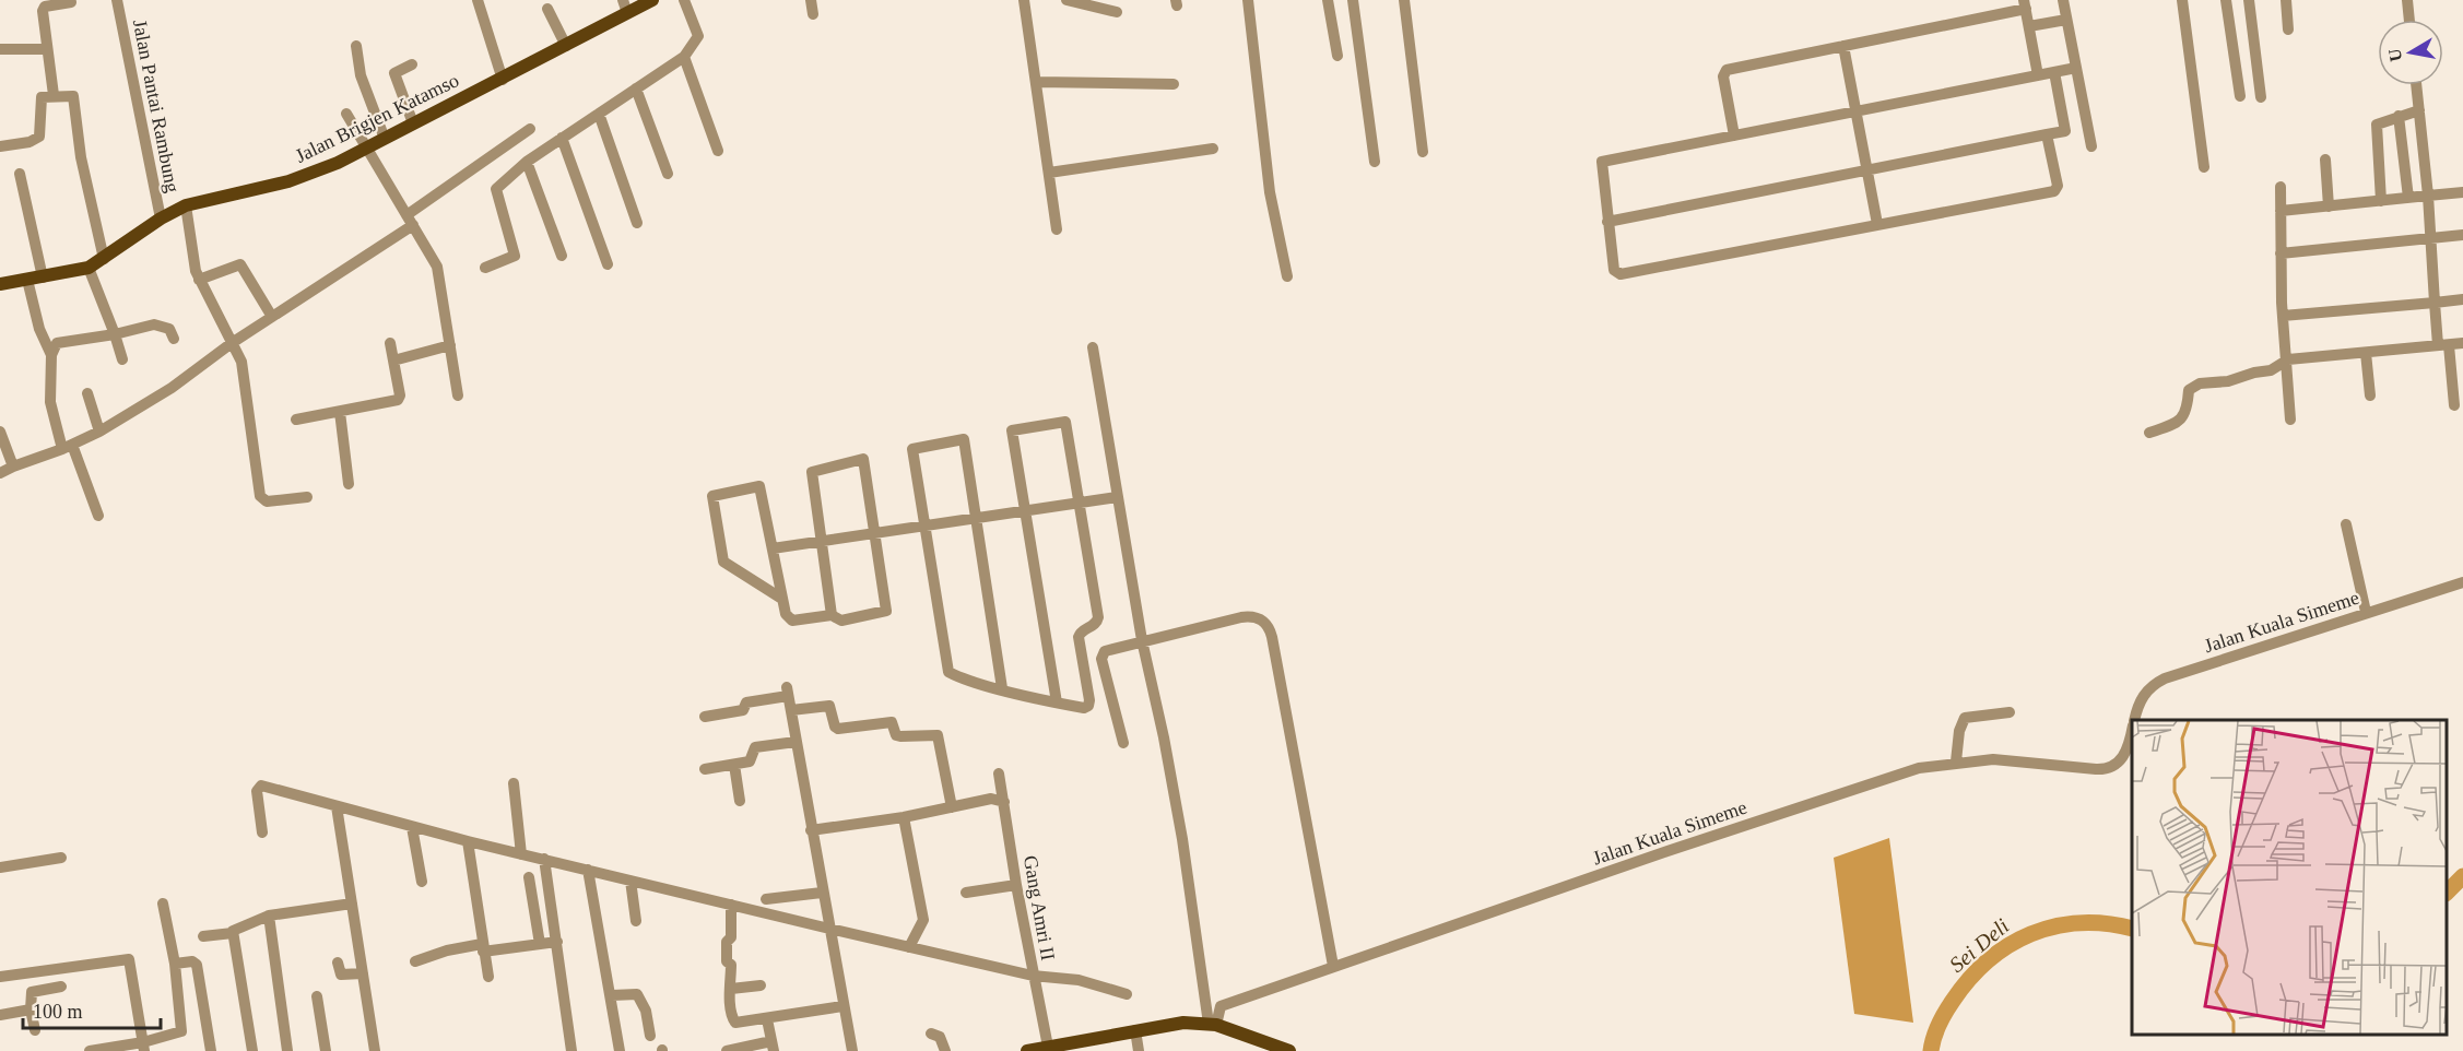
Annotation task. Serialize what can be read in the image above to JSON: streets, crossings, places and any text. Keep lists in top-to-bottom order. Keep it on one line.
{"streets":{"main road":["Jalan Brigjen Katamso"],"street":["Jalan Pantai Rambung","Jalan Kuala Simeme","Gang Amri II"]},"crossings":[["Jalan Pantai Rambung","Jalan Brigjen Katamso"]],"water":["Sei Deli"],"scale_bar":"100 m","north":"left"}
